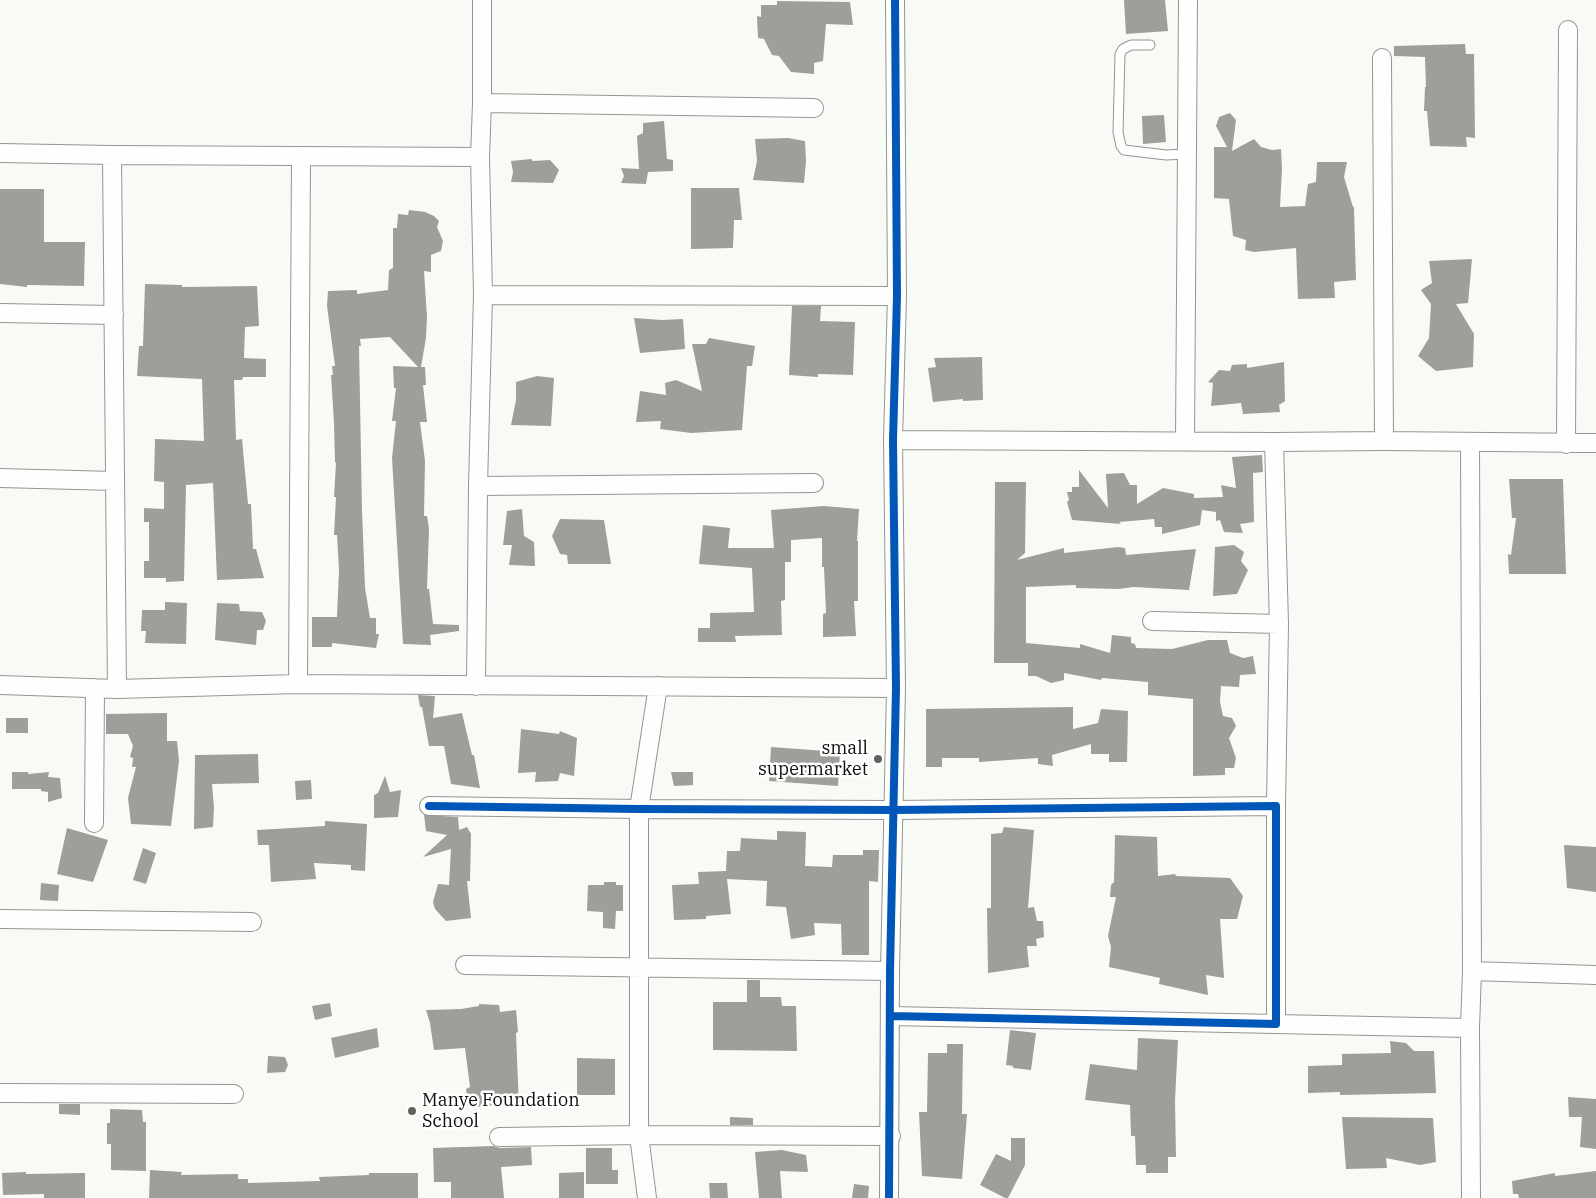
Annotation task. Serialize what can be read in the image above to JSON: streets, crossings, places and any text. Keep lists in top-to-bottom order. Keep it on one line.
{"places":["small supermarket","Manye Foundation School"]}
